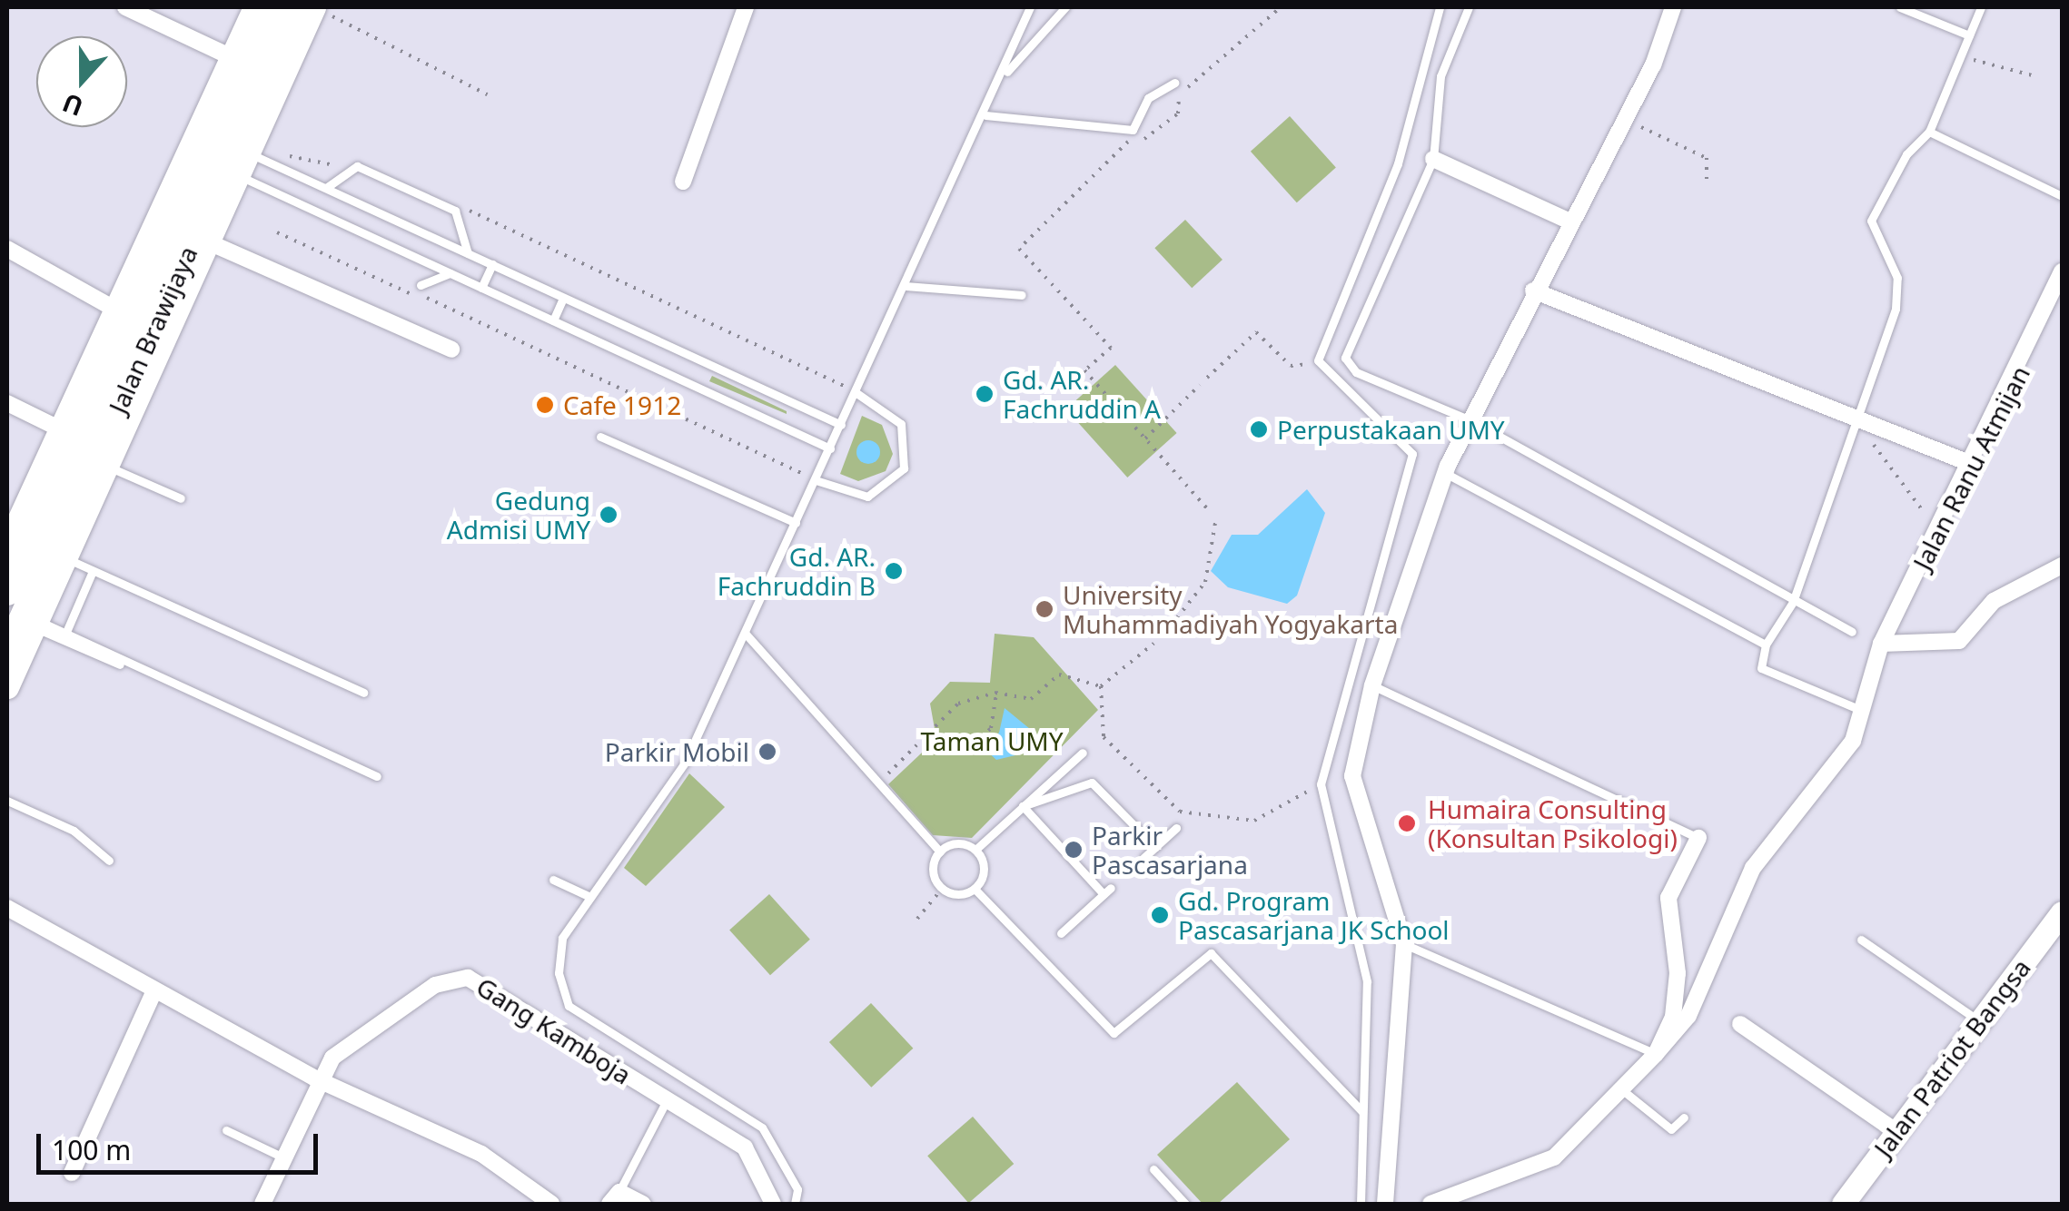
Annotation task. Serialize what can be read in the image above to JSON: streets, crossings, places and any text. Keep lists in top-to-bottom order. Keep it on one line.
{"streets":{"highway":["Jalan Brawijaya"],"street":["Jalan Ranu Atmijan","Gang Kamboja","Jalan Patriot Bangsa"]},"parks":["Taman UMY"],"places":["Gd. AR. Fachruddin A","Cafe 1912","Perpustakaan UMY","Gedung Admisi UMY","Gd. AR. Fachruddin B","University Muhammadiyah Yogyakarta","Parkir Mobil","Humaira Consulting (Konsultan Psikologi)","Parkir Pascasarjana","Gd. Program Pascasarjana JK School"],"scale_bar":"100 m","north":"bottom"}
